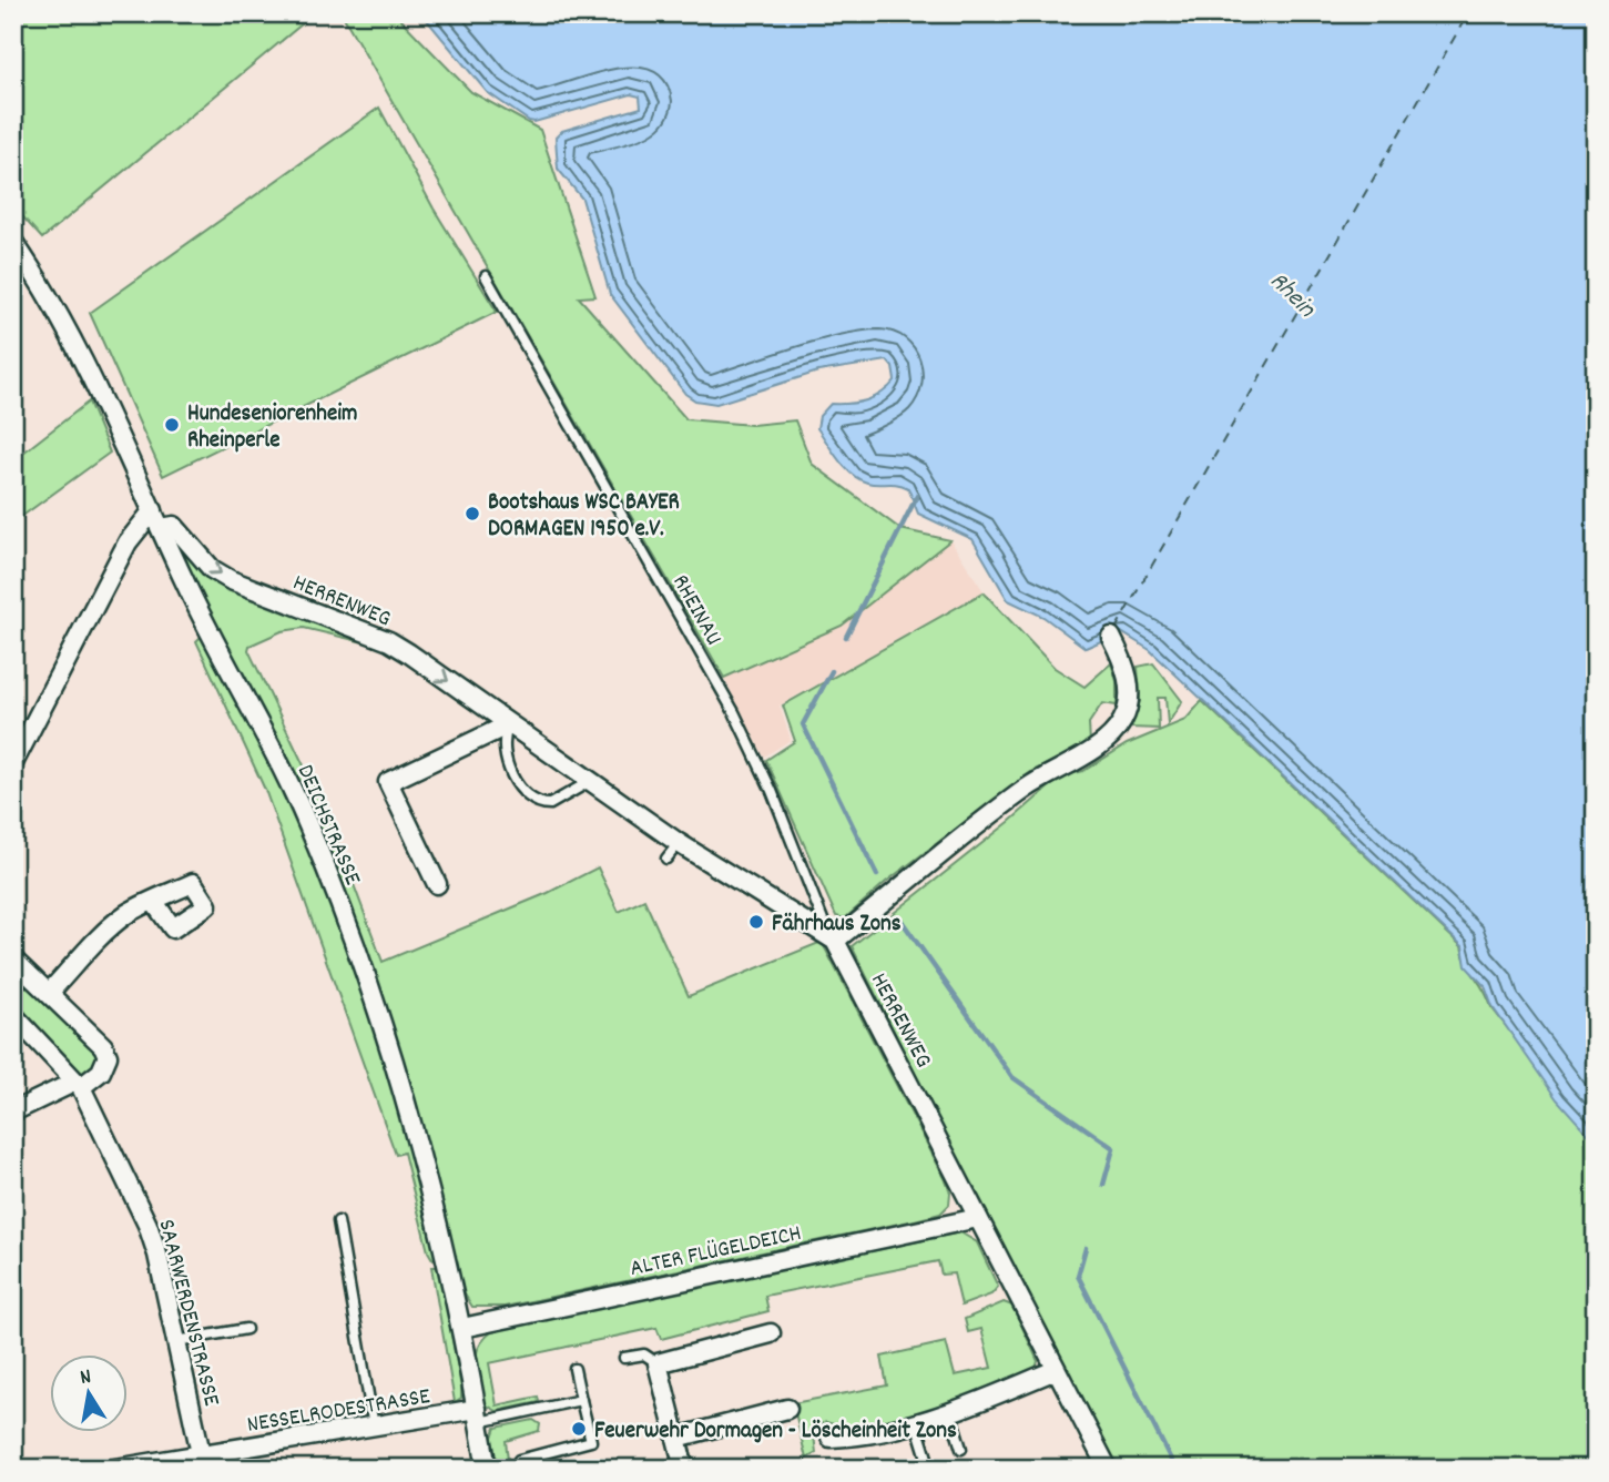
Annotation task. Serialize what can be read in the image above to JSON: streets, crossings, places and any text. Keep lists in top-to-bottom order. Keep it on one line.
{"streets":{"street":["HERRENWEG","DEICHSTRASSE","ALTER FLÜGELDEICH","SAARWERDENSTRASSE","NESSELRODESTRASSE"],"lane":["RHEINAU"]},"crossings":[["HERRENWEG","RHEINAU"],["HERRENWEG","DEICHSTRASSE"],["HERRENWEG","ALTER FLÜGELDEICH"],["DEICHSTRASSE","ALTER FLÜGELDEICH"],["DEICHSTRASSE","NESSELRODESTRASSE"],["SAARWERDENSTRASSE","NESSELRODESTRASSE"]],"water":["Rhein"],"places":["Hundeseniorenheim Rheinperle","Bootshaus WSC BAYER DORMAGEN 1950 e.V.","Fährhaus Zons","Feuerwehr Dormagen - Löscheinheit Zons"],"north":"top"}
